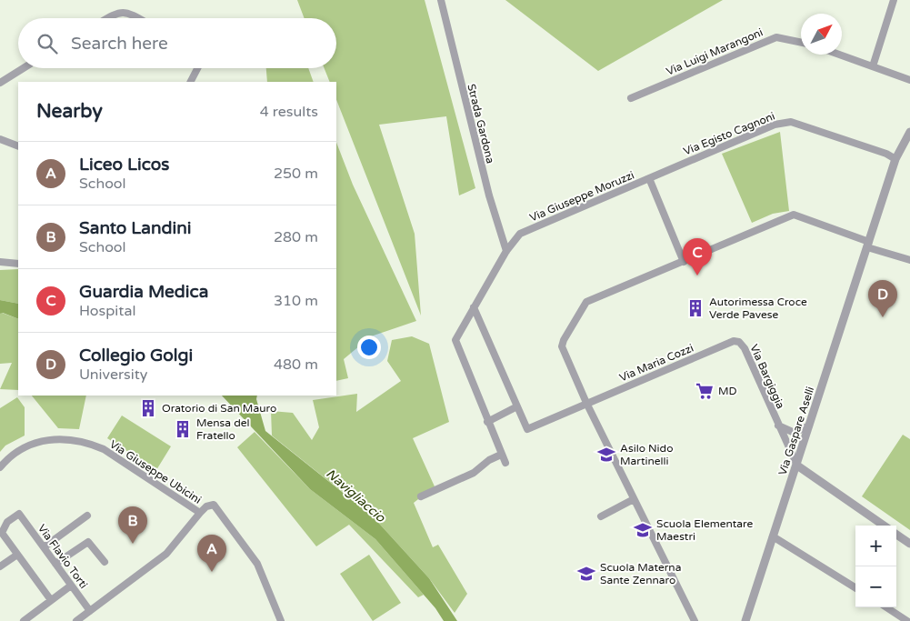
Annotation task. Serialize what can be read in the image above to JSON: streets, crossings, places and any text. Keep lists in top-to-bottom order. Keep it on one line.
{"streets":{"street":["Via Luigi Marangoni","Strada Gardona","Via Egisto Cagnoni","Via Giuseppe Moruzzi","Via Maria Cozzi","Via Bargiggia","Via Gaspare Aselli","Via Giuseppe Ubicini","Via Flavio Torti"]},"crossings":[["Strada Gardona","Via Giuseppe Moruzzi"],["Via Egisto Cagnoni","Via Giuseppe Moruzzi"],["Via Egisto Cagnoni","Via Gaspare Aselli"],["Via Maria Cozzi","Via Bargiggia"],["Via Bargiggia","Via Gaspare Aselli"]],"water":["Navigliaccio"],"places":{"building":["Autorimessa Croce Verde Pavese","Oratorio di San Mauro","Mensa del Fratello"],"supermarket":["MD"],"school or university":["Asilo Nido Martinelli","Scuola Elementare Maestri","Scuola Materna Sante Zennaro"]},"north":"top right","page":{"search":"Search here","heading":["Nearby","4 results"],"list":[{"mark":"A","name":"Liceo Licos","note":"School","value":"250 m"},{"mark":"B","name":"Santo Landini","note":"School","value":"280 m"},{"mark":"C","name":"Guardia Medica","note":"Hospital","value":"310 m"},{"mark":"D","name":"Collegio Golgi","note":"University","value":"480 m"}],"pins":["C","D","B","A"],"map_buttons":["+","−"]}}
